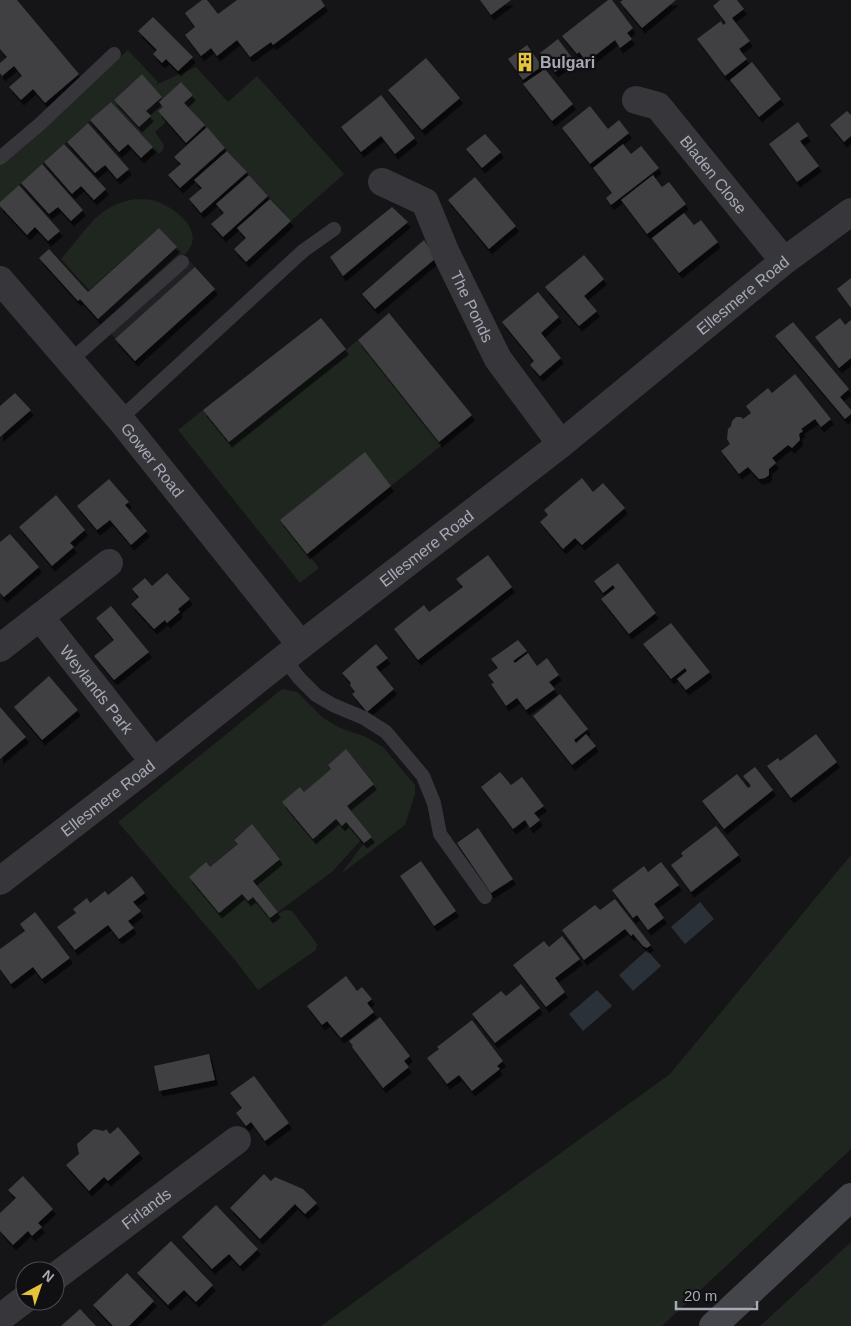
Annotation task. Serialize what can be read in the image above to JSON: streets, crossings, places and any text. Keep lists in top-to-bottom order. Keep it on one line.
{"streets":{"street":["Bladen Close","Ellesmere Road","The Ponds","Gower Road","Weylands Park","Firlands"]},"crossings":[["Bladen Close","Ellesmere Road"],["Ellesmere Road","The Ponds"],["Ellesmere Road","Gower Road"],["Ellesmere Road","Weylands Park"]],"places":{"building":["Bulgari"]},"scale_bar":"20 m","north":"top right"}
